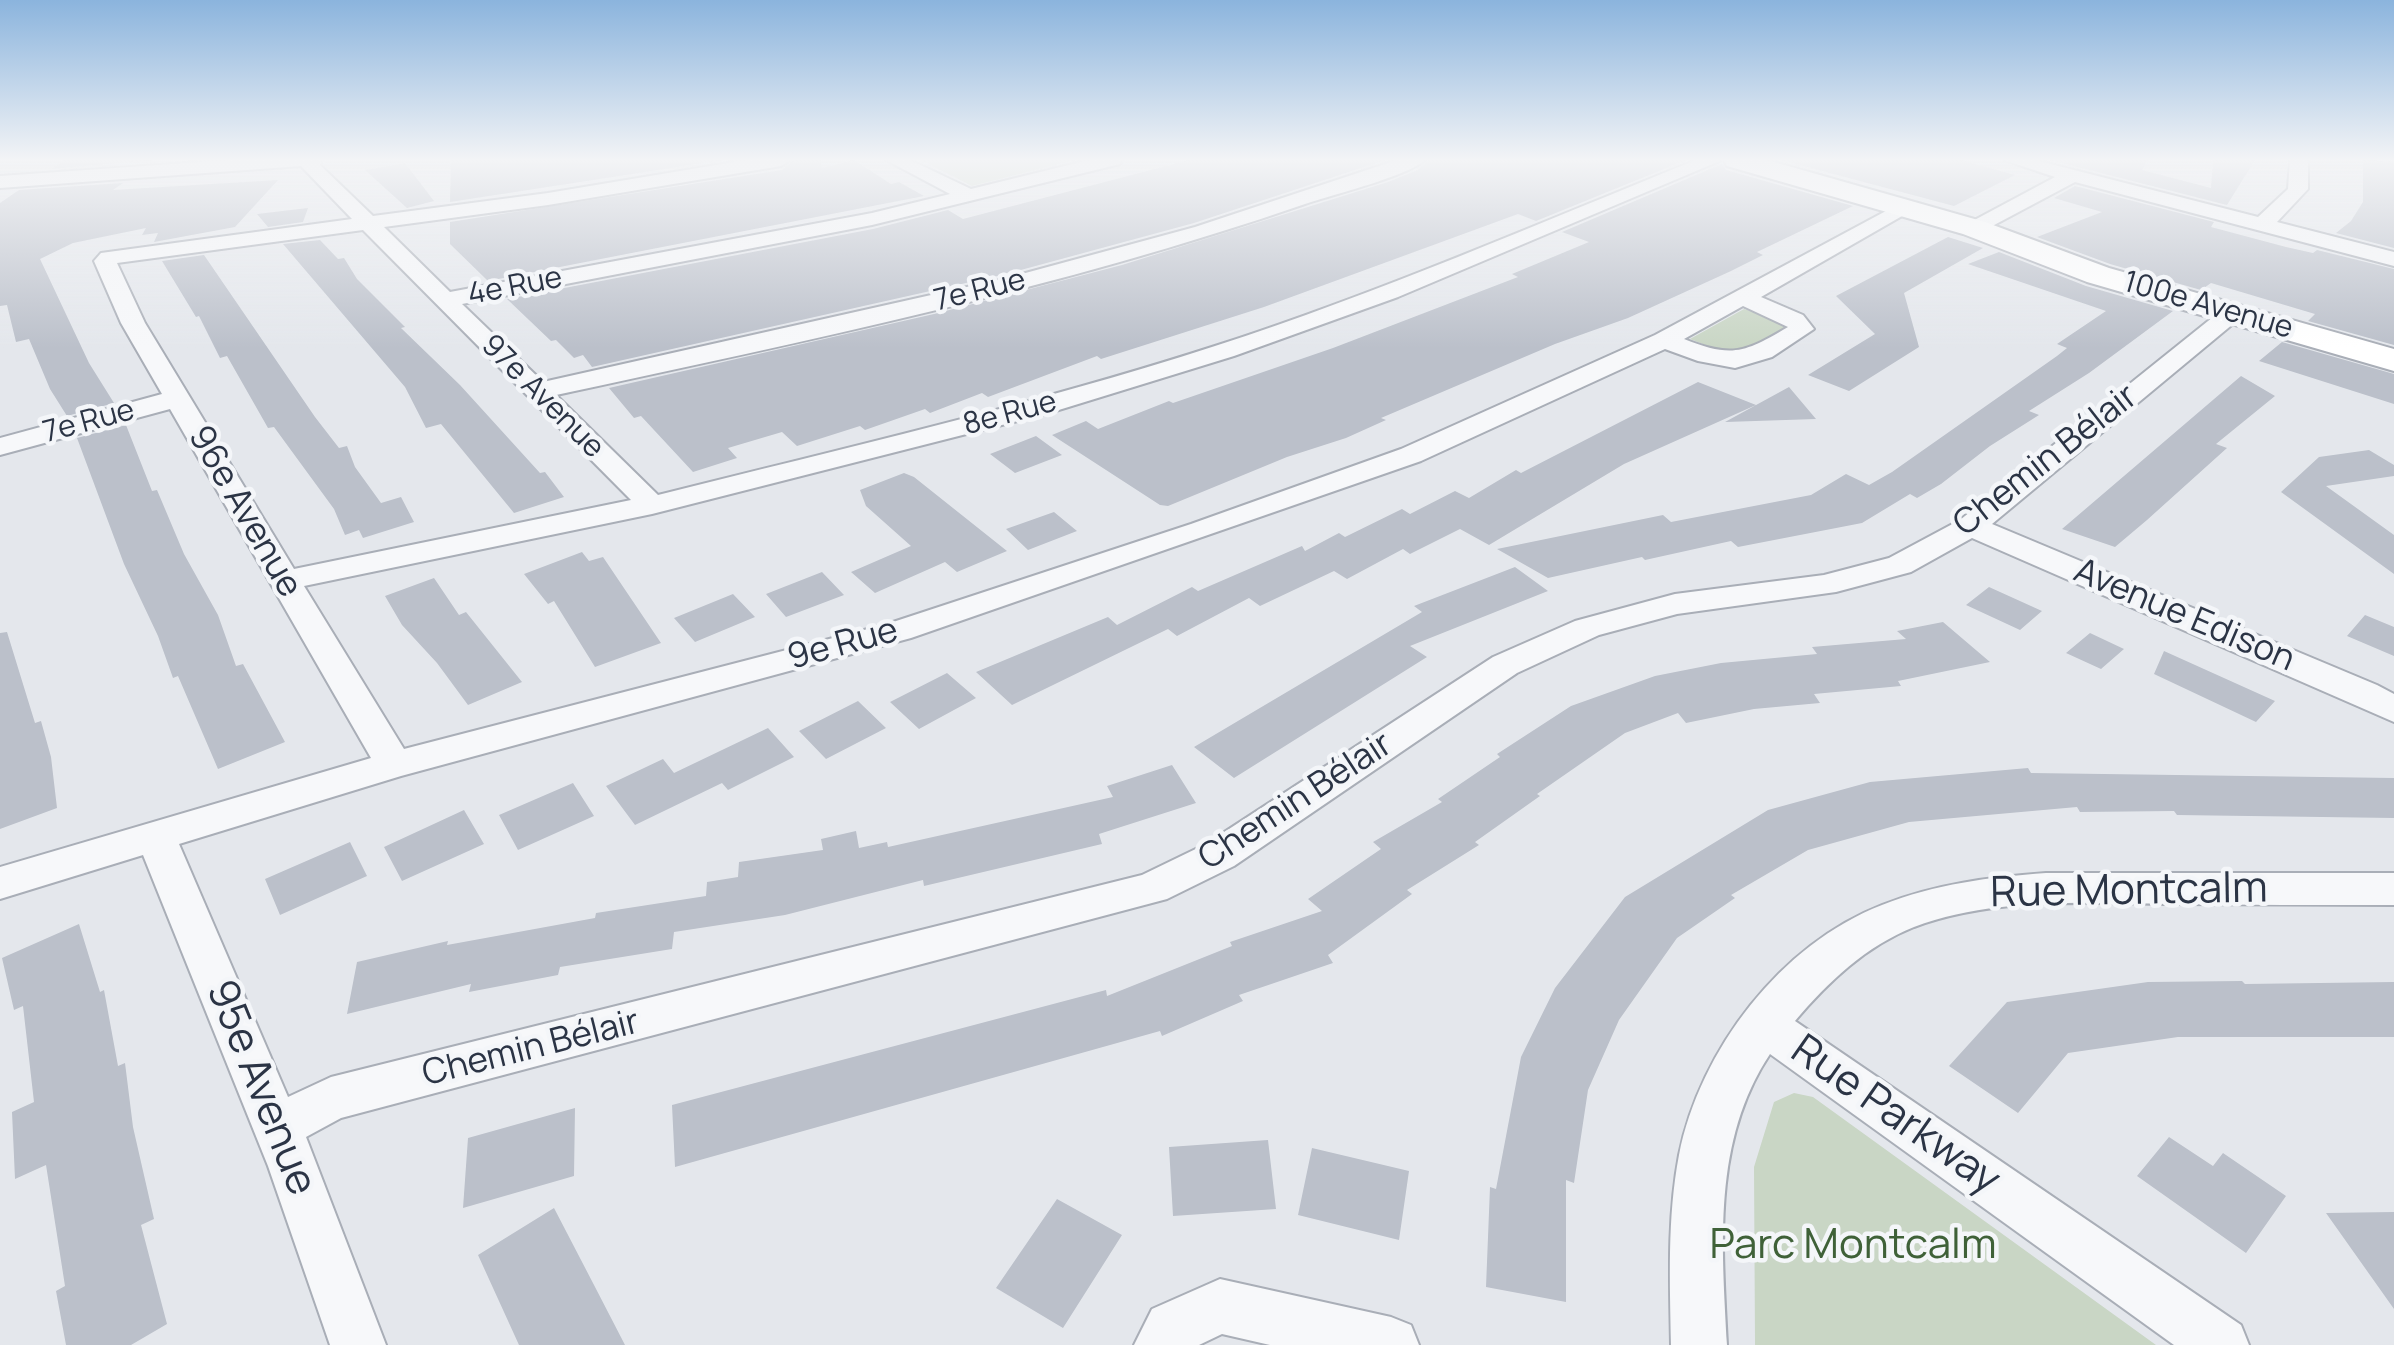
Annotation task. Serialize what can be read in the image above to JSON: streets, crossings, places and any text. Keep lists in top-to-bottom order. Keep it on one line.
{"streets":{"street":["4e Rue","7e Rue","100e Avenue","97e Avenue","8e Rue","Chemin Bélair","96e Avenue","Avenue Edison","9e Rue","Rue Montcalm","95e Avenue","Rue Parkway"]},"crossings":[["4e Rue","97e Avenue"],["7e Rue","97e Avenue"],["7e Rue","96e Avenue"],["100e Avenue","Chemin Bélair"],["97e Avenue","8e Rue"],["97e Avenue","96e Avenue"],["8e Rue","96e Avenue"],["Chemin Bélair","Avenue Edison"],["Chemin Bélair","95e Avenue"],["96e Avenue","9e Rue"],["9e Rue","95e Avenue"],["Rue Montcalm","Rue Parkway"]],"parks":["Parc Montcalm"]}
